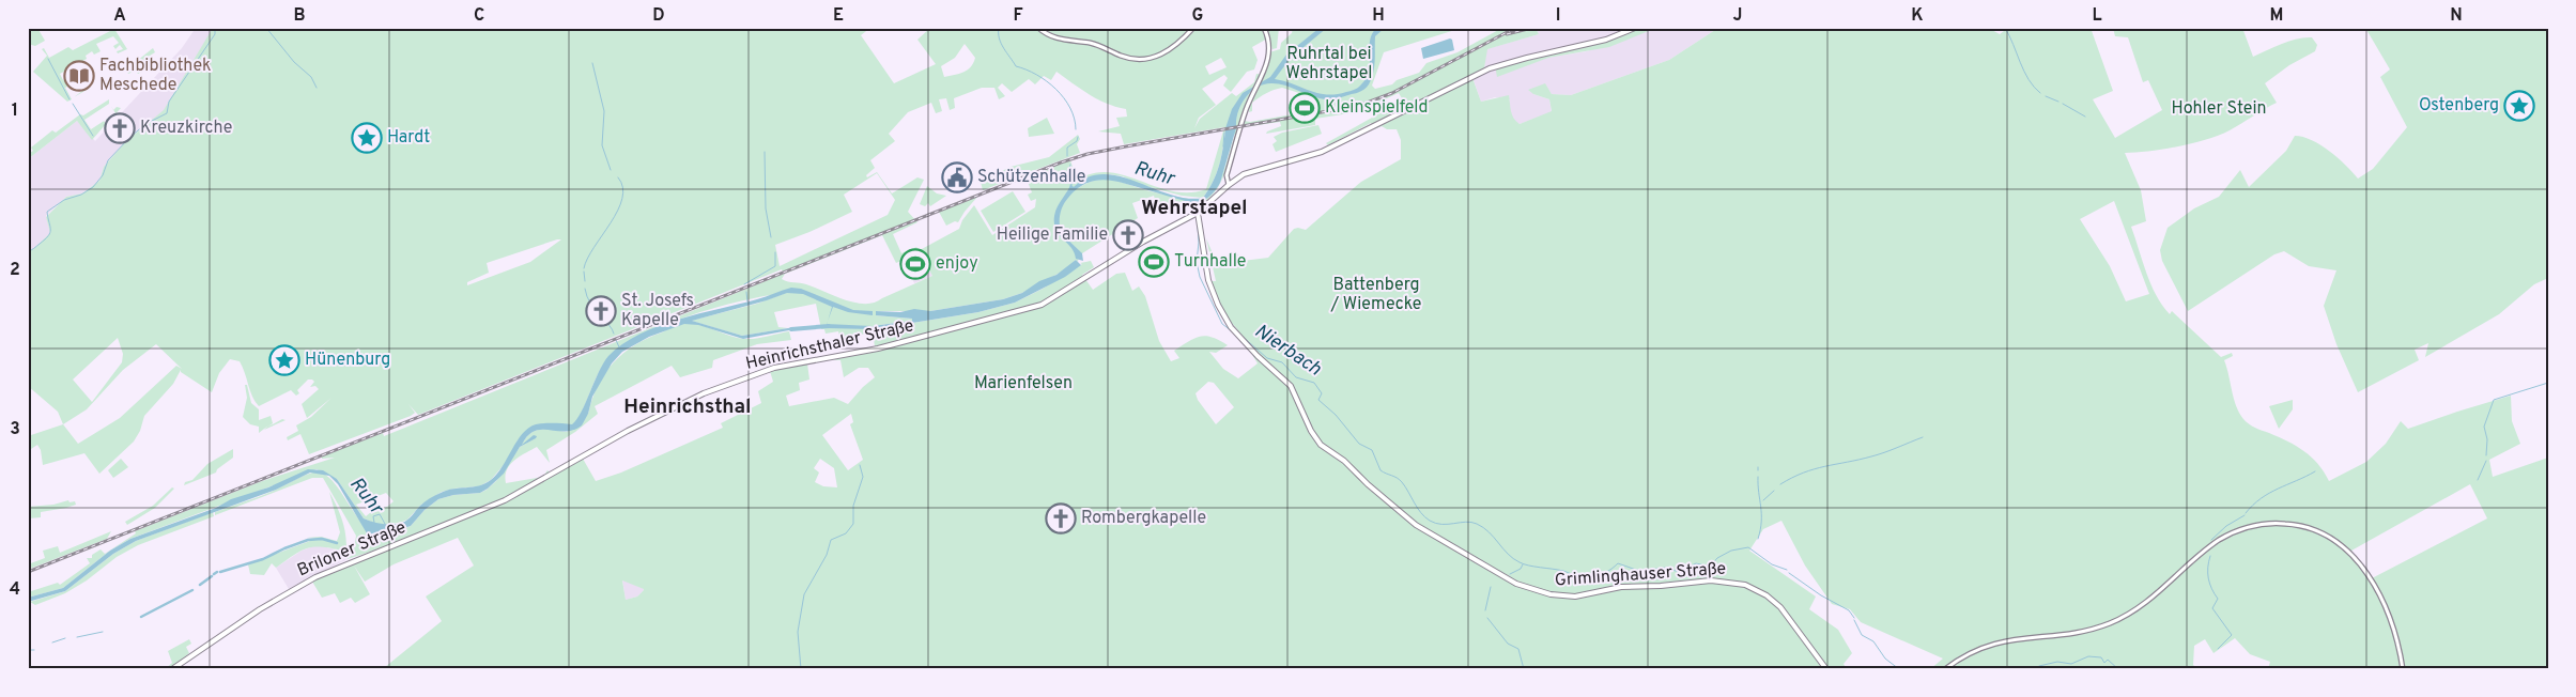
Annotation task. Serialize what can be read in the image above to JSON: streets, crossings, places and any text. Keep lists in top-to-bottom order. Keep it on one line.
{"streets":{"main road":["Heinrichsthaler Straße","Briloner Straße","Grimlinghauser Straße"]},"crossings":[["Heinrichsthaler Straße","Briloner Straße"],["Heinrichsthaler Straße","Grimlinghauser Straße"]],"districts":["Wehrstapel","Heinrichsthal"],"water":["Ruhr","Nierbach"],"parks":["Ruhrtal bei Wehrstapel","Hohler Stein","Battenberg / Wiemecke","Marienfelsen"],"places":{"library":["Fachbibliothek Meschede"],"place":["Ostenberg","Hardt","Hünenburg"],"sports":["Kleinspielfeld","Turnhalle","enjoy"],"church":["Kreuzkirche","Heilige Familie","St. Josefs Kapelle","Rombergkapelle"],"public building":["Schützenhalle"]},"grid":{"columns":["A","B","C","D","E","F","G","H","I","J","K","L","M","N"],"rows":["1","2","3","4"]}}
